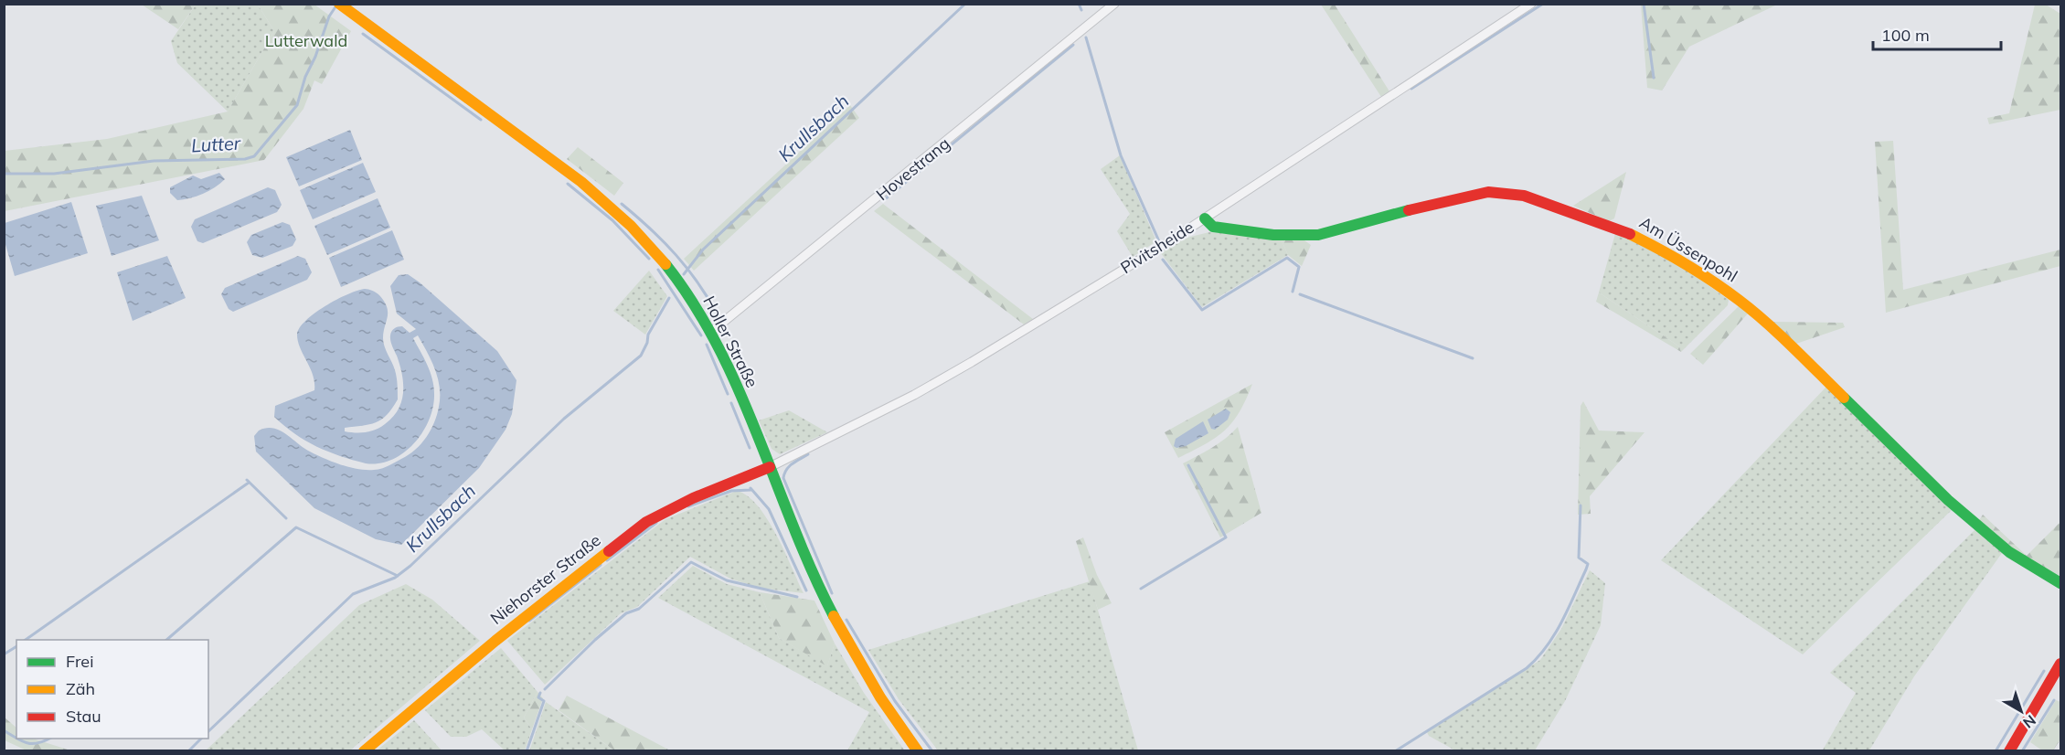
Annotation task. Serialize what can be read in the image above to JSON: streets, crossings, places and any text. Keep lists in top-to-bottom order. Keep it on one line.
{"streets":{"street":["Hovestrang","Pivitsheide","Am Üssenpohl","Holler Straße","Niehorster Straße"]},"crossings":[["Hovestrang","Holler Straße"],["Pivitsheide","Am Üssenpohl"],["Pivitsheide","Holler Straße"],["Pivitsheide","Niehorster Straße"],["Holler Straße","Niehorster Straße"]],"water":["Krullsbach","Lutter"],"parks":["Lutterwald"],"legend":["Frei","Zäh","Stau"],"scale_bar":"100 m","north":"bottom right"}
